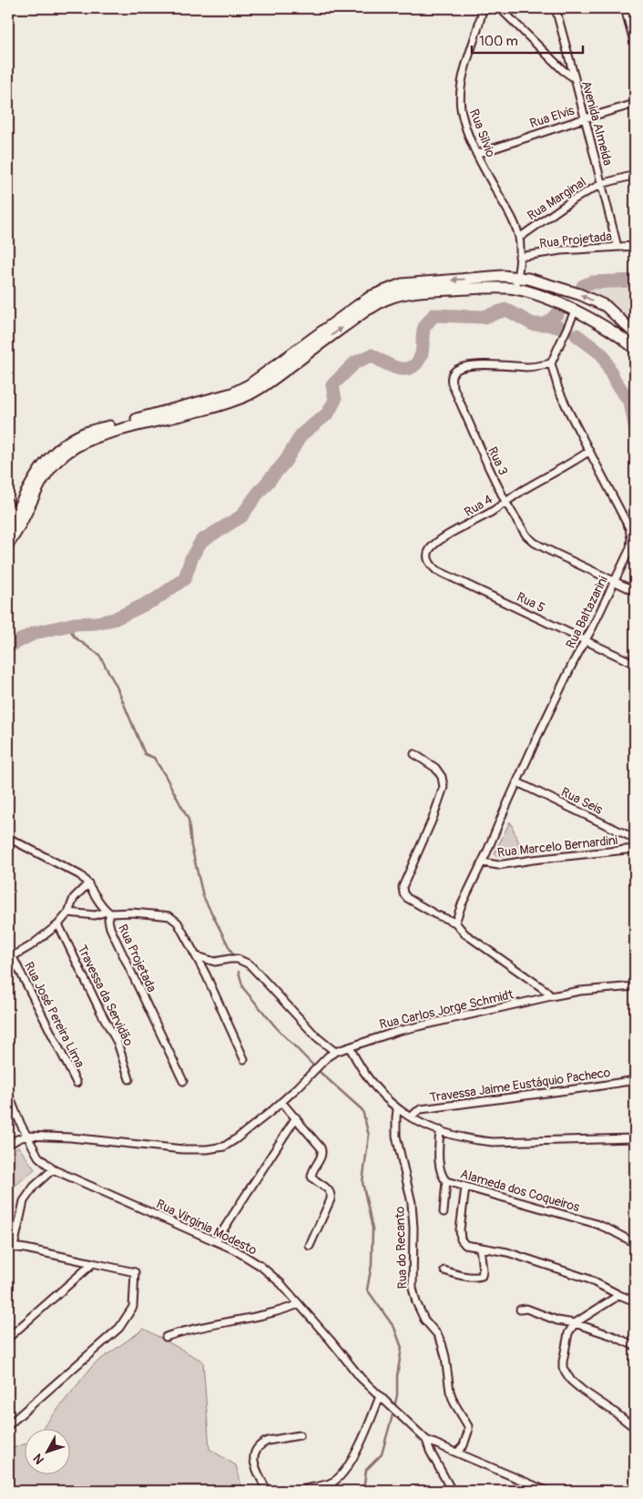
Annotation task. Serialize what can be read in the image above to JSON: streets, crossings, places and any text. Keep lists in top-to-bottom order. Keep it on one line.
{"streets":{"street":["Rua Elvis","Avenida Almeida","Rua Silvio","Rua Marginal","Rua Projetada","Rua 3","Rua 4","Rua 5","Rua Baltazarini","Rua Seis","Rua Marcelo Bernardini","Travessa da Servidão","Rua Carlos Jorge Schmidt","Rua José Pereira Lima","Travessa Jaime Eustáquio Pacheco","Alameda dos Coqueiros","Rua Virginia Modesto","Rua do Recanto"]},"crossings":[["Rua Elvis","Avenida Almeida"],["Rua Elvis","Rua Silvio"],["Avenida Almeida","Rua Marginal"],["Avenida Almeida","Rua Projetada"],["Rua Silvio","Rua Marginal"],["Rua Silvio","Rua Projetada"],["Rua 3","Rua 4"],["Rua 3","Rua Baltazarini"],["Rua 4","Rua 5"],["Rua 4","Rua Baltazarini"],["Rua 5","Rua Baltazarini"],["Rua Baltazarini","Rua Seis"],["Rua Baltazarini","Rua Marcelo Bernardini"],["Rua Carlos Jorge Schmidt","Rua Virginia Modesto"]],"scale_bar":"100 m","north":"bottom left"}
